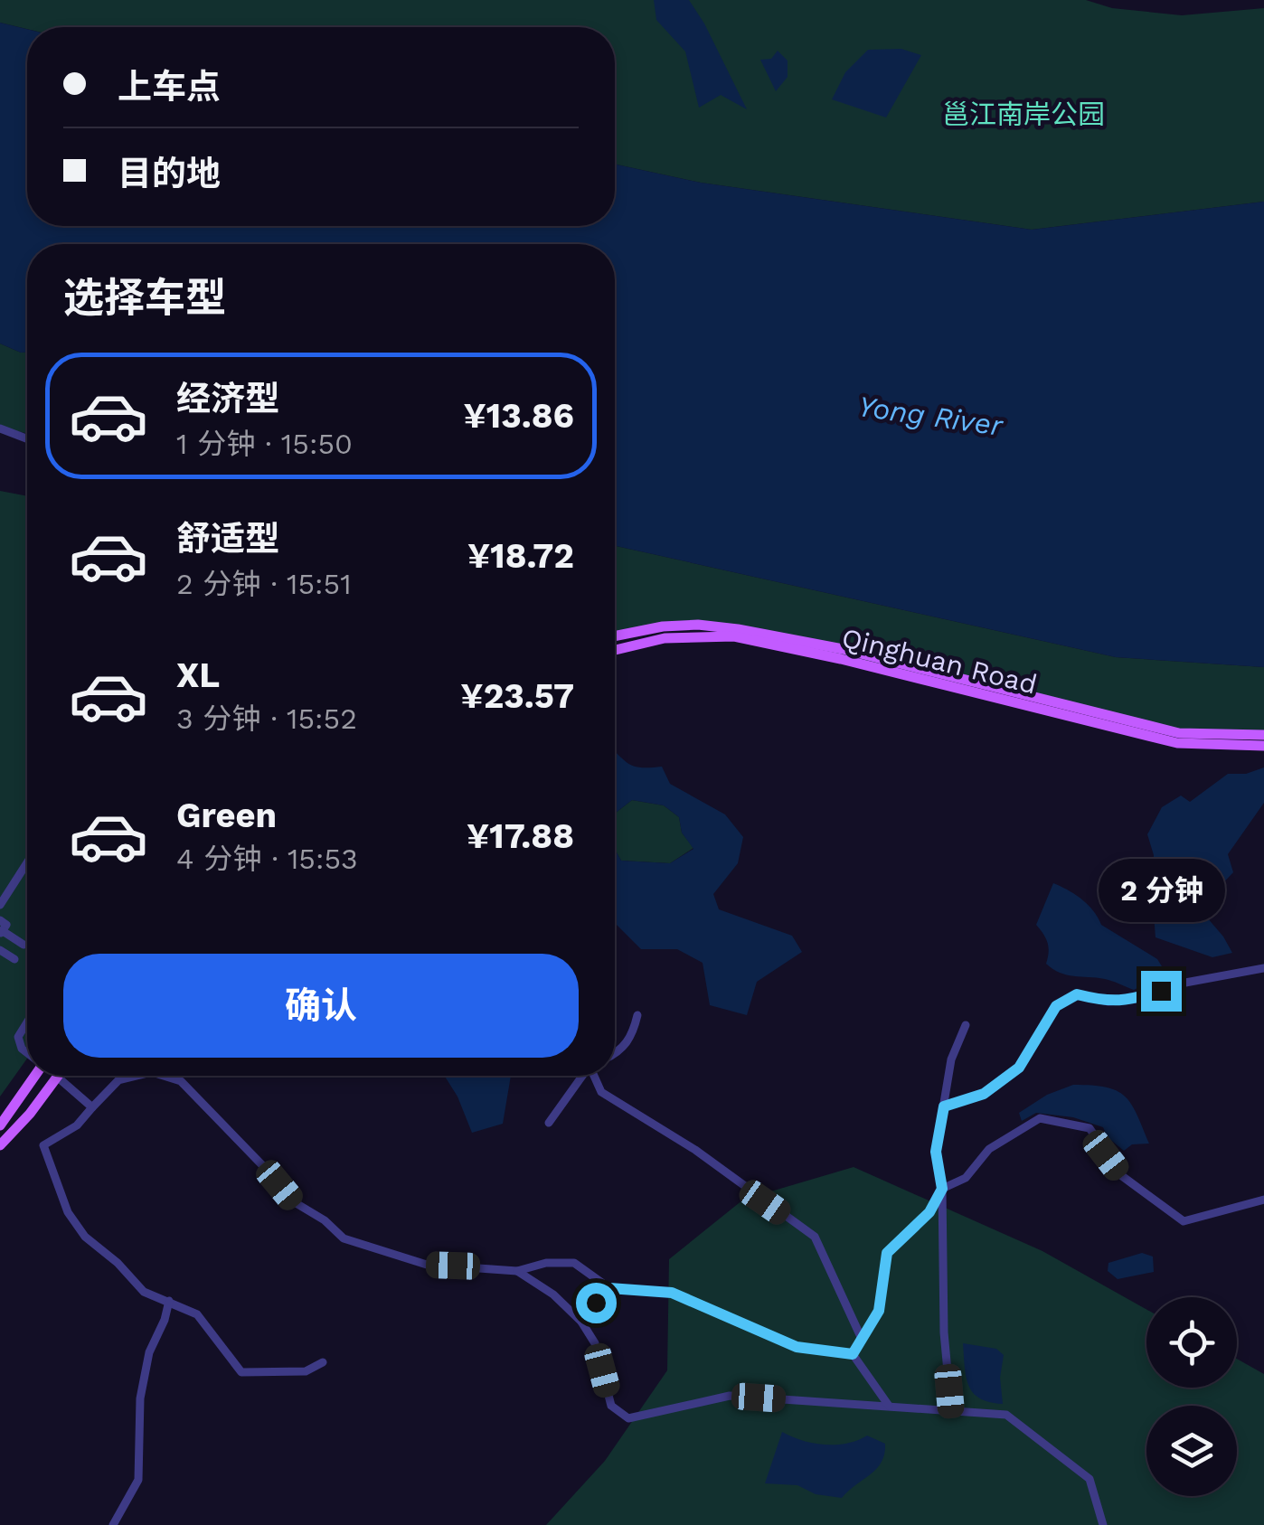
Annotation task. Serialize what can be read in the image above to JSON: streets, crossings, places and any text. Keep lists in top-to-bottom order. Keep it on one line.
{"streets":{"main road":["Qinghuan Road"]},"water":["Yong River"],"parks":["邕江南岸公园"],"page":{"banner":["上车点","目的地"],"heading":"选择车型","list":[{"name":"经济型","note":"1 分钟 · 15:50","value":"¥13.86"},{"name":"舒适型","note":"2 分钟 · 15:51","value":"¥18.72"},{"name":"XL","note":"3 分钟 · 15:52","value":"¥23.57"},{"name":"Green","note":"4 分钟 · 15:53","value":"¥17.88"}],"bubble":"2 分钟","buttons":"确认"}}
